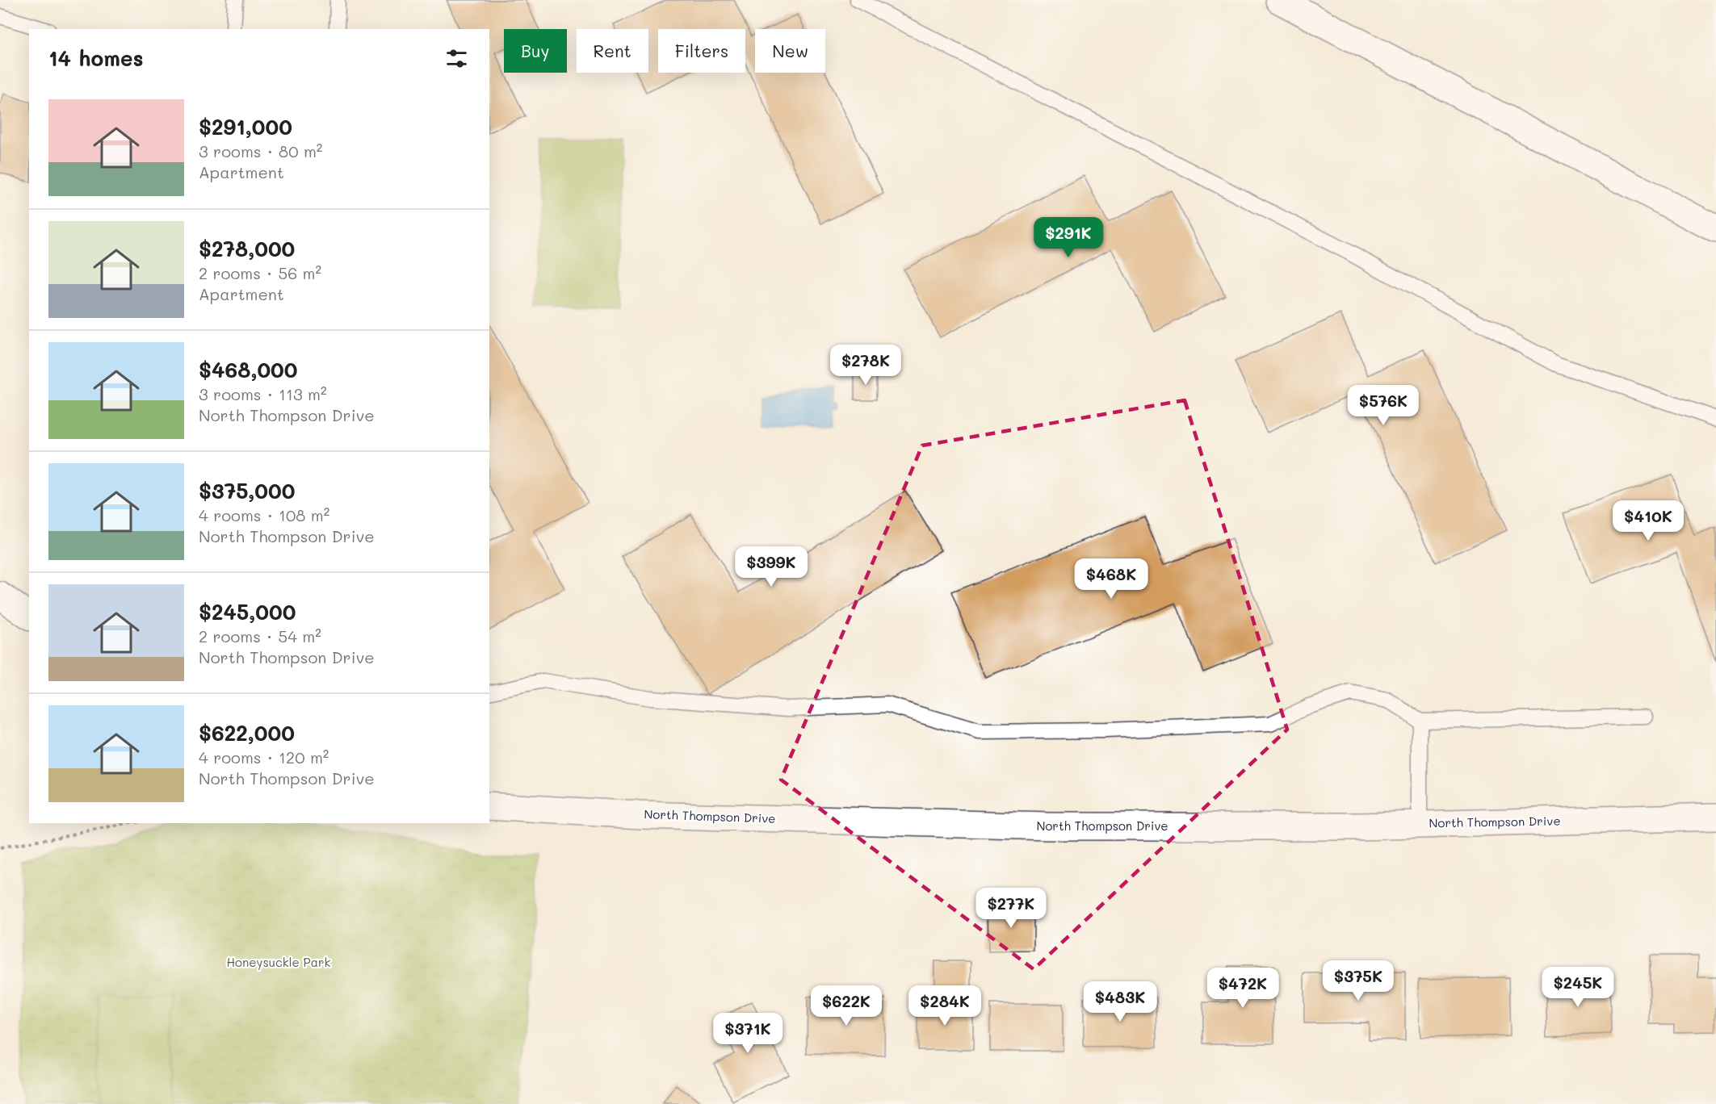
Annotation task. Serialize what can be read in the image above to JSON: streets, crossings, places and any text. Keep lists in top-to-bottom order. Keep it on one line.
{"streets":{"main road":["North Thompson Drive"]},"parks":["Honeysuckle Park"],"page":{"chip":["Buy","Rent","Filters","New"],"heading":"14 homes","list":[{"name":"$291,000","note":"3 rooms · 80 m² · Apartment"},{"name":"$278,000","note":"2 rooms · 56 m² · Apartment"},{"name":"$468,000","note":"3 rooms · 113 m² · North Thompson Drive"},{"name":"$375,000","note":"4 rooms · 108 m² · North Thompson Drive"},{"name":"$245,000","note":"2 rooms · 54 m² · North Thompson Drive"},{"name":"$622,000","note":"4 rooms · 120 m² · North Thompson Drive"}],"price":["$291K","$278K","$576K","$410K","$399K","$468K","$277K","$375K","$245K","$472K","$483K","$622K","$284K","$371K"]}}
